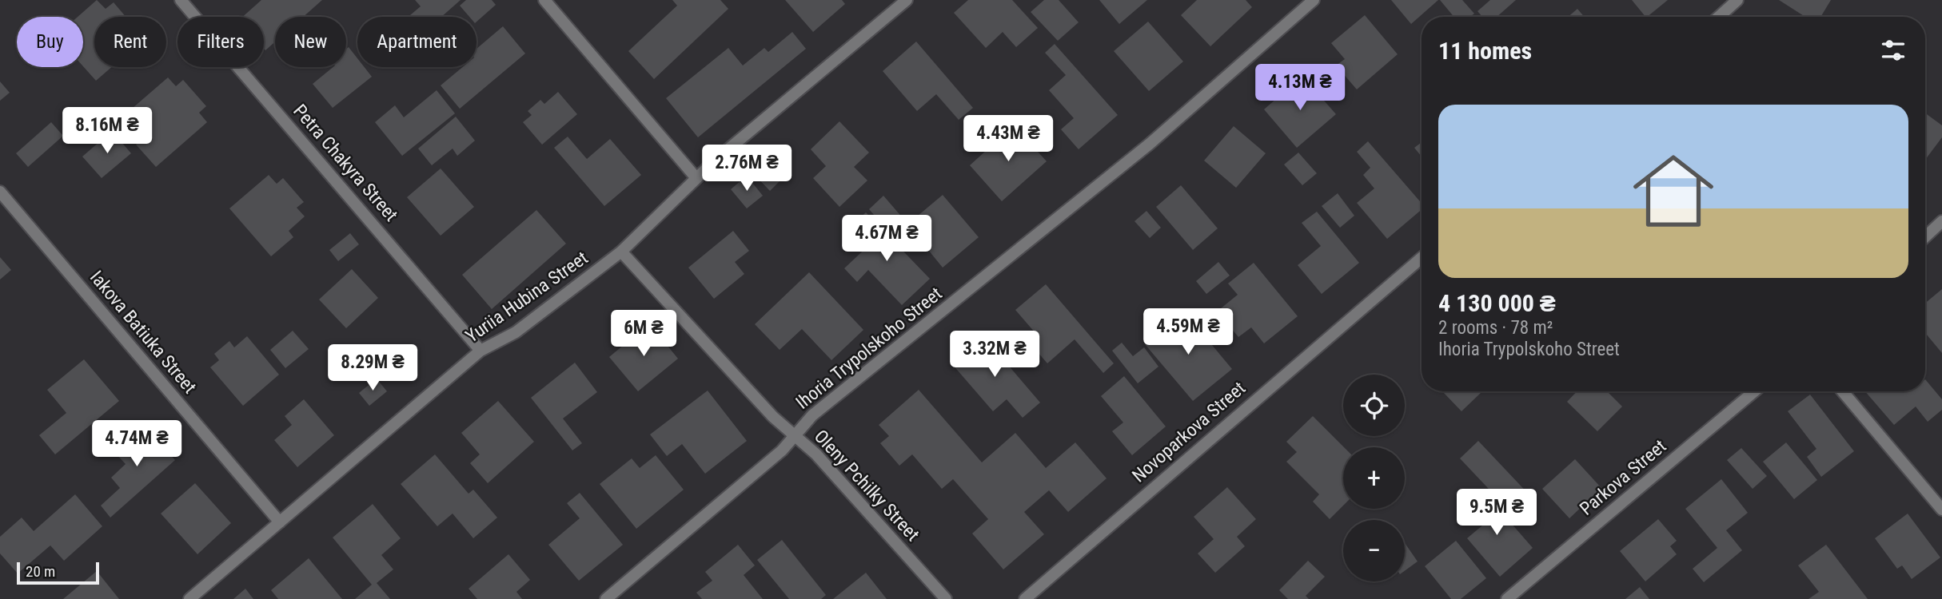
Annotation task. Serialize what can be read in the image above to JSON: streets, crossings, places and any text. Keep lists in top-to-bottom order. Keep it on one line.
{"streets":{"street":["Petra Chakyra Street","Yuriia Hubina Street","Iakova Batiuka Street","Ihoria Trypolskoho Street","Novoparkova Street","Parkova Street","Oleny Pchilky Street"]},"crossings":[["Petra Chakyra Street","Yuriia Hubina Street"],["Yuriia Hubina Street","Iakova Batiuka Street"],["Yuriia Hubina Street","Oleny Pchilky Street"],["Ihoria Trypolskoho Street","Oleny Pchilky Street"]],"scale_bar":"20 m","page":{"chip":["Buy","Rent","Filters","New","Apartment"],"heading":"11 homes","price":["4.13M ₴","8.16M ₴","4.43M ₴","2.76M ₴","4.67M ₴","4.59M ₴","6M ₴","3.32M ₴","8.29M ₴","4.74M ₴","9.5M ₴"],"list":[{"name":"4 130 000 ₴","note":"2 rooms · 78 m² · Ihoria Trypolskoho Street"}],"map_buttons":["+","−"],"scale":"20 m"}}
